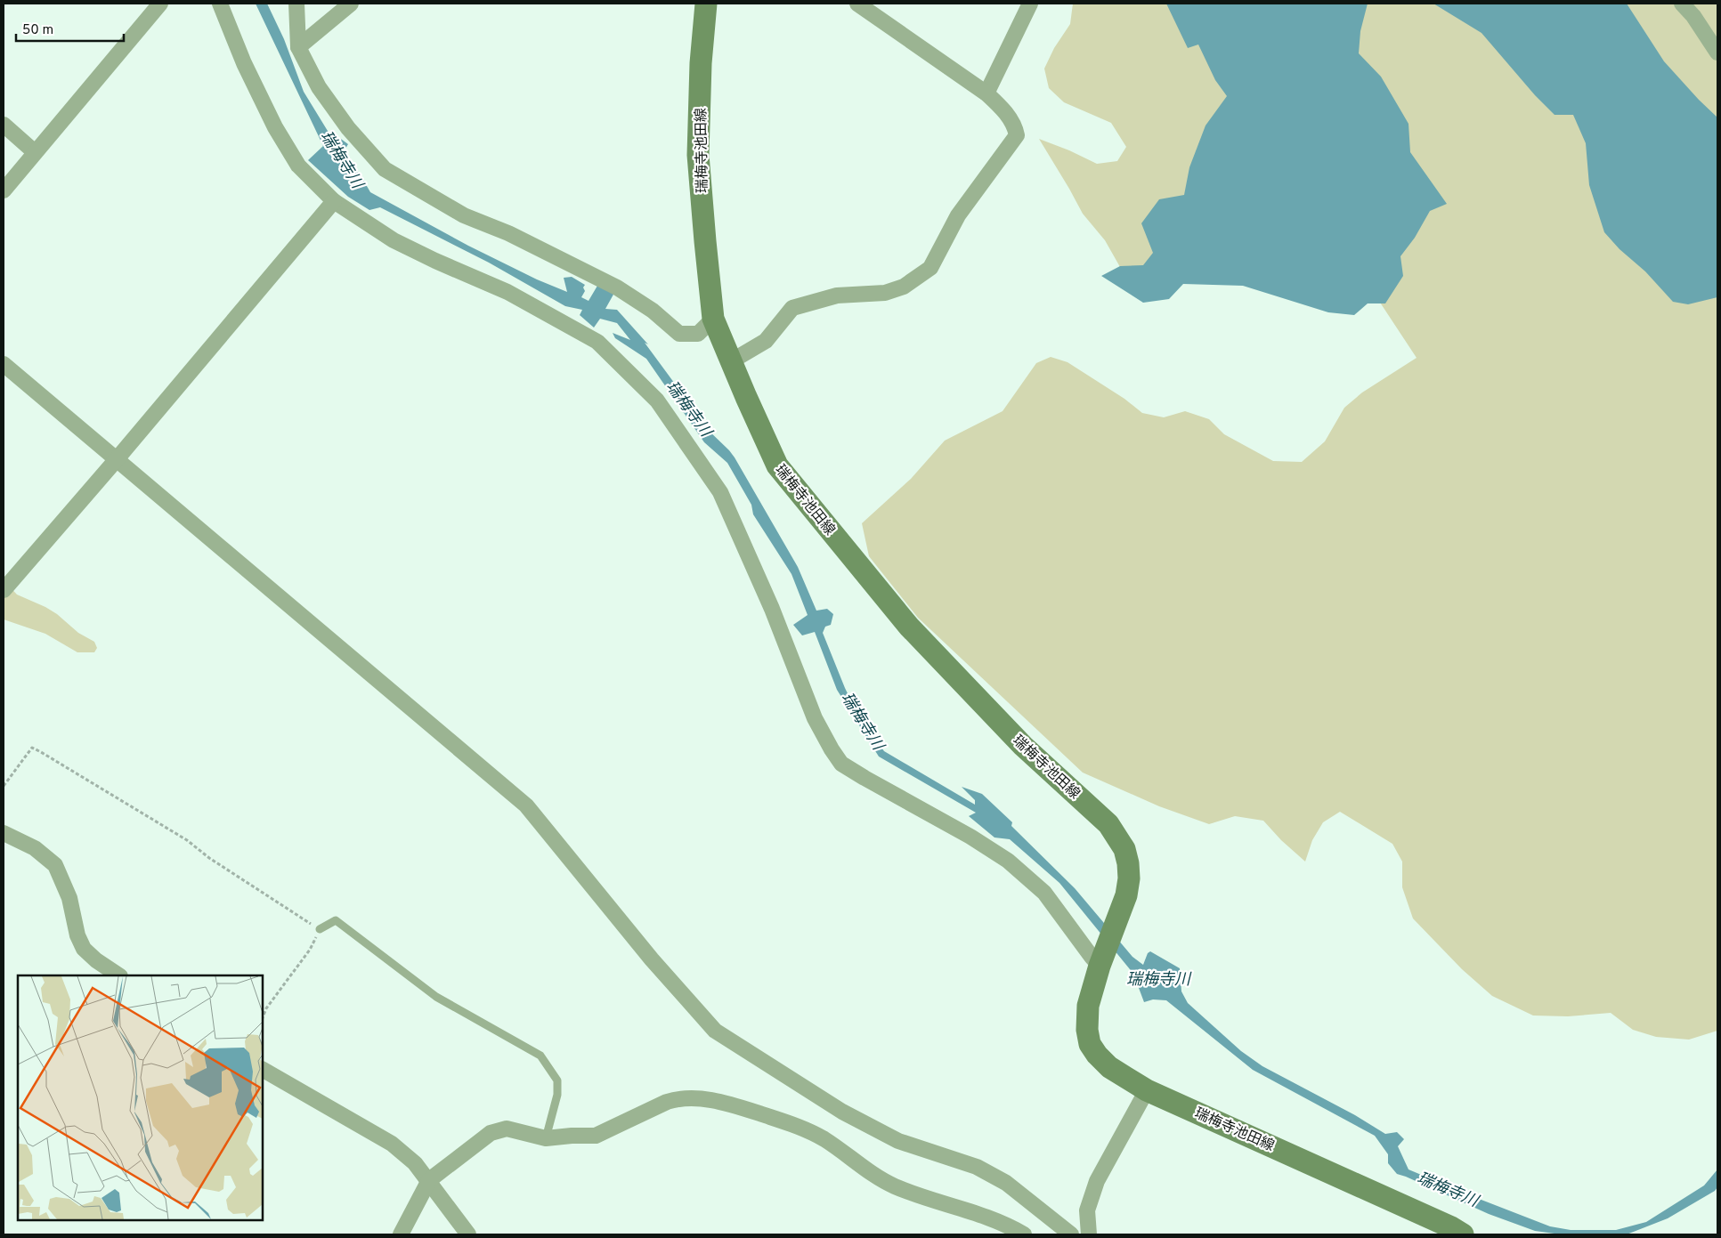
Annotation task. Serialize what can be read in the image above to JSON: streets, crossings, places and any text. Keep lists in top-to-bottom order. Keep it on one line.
{"streets":{"main road":["瑞梅寺池田線"]},"water":["瑞梅寺川"],"scale_bar":"50 m"}
